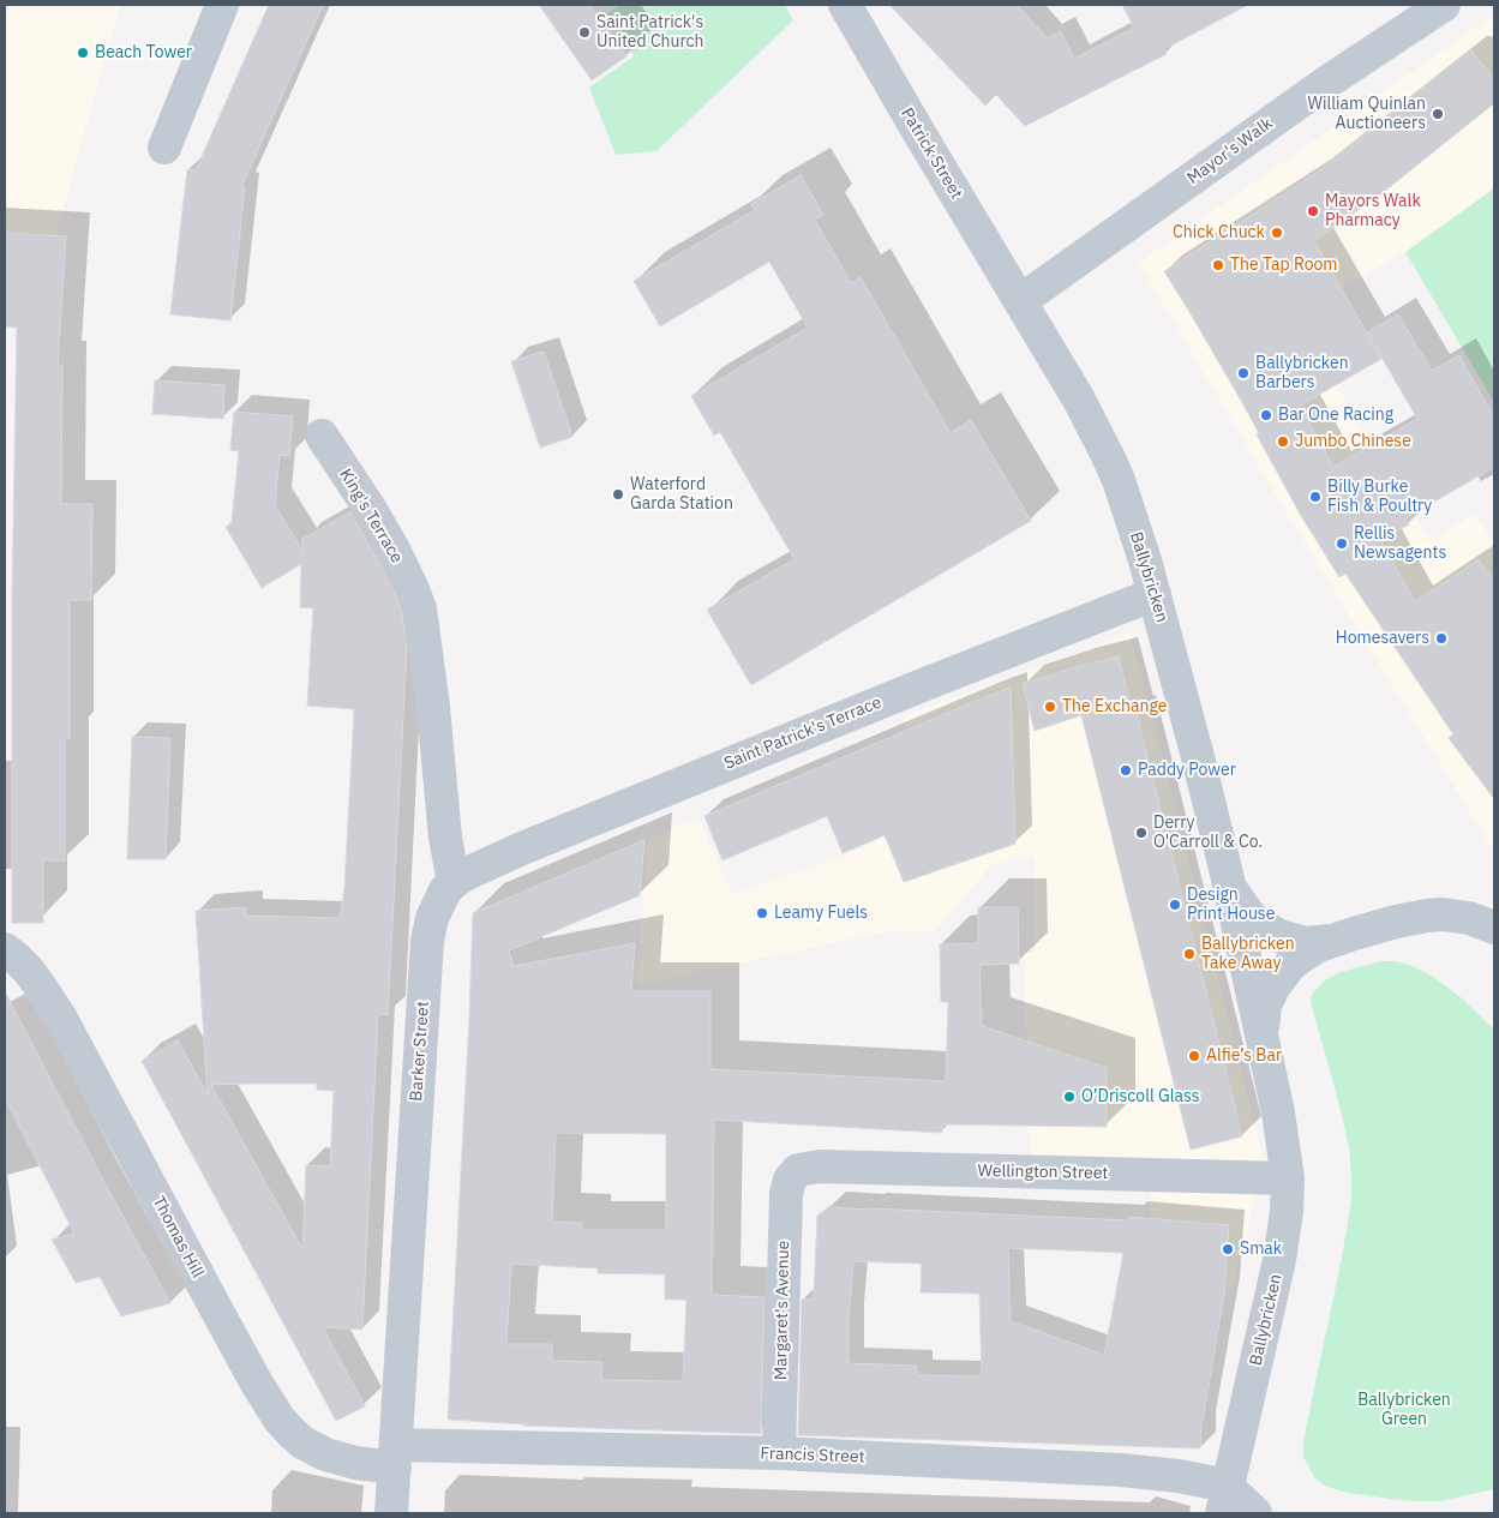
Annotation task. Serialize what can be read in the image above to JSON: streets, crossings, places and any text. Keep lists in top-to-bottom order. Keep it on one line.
{"streets":{"street":["Mayor's Walk","Patrick Street","King's Terrace","Ballybricken","Saint Patrick's Terrace","Barker Street","Wellington Street","Thomas Hill","Margaret's Avenue","Francis Street"]},"crossings":[["Mayor's Walk","Patrick Street"],["Mayor's Walk","Ballybricken"],["Patrick Street","Ballybricken"],["King's Terrace","Saint Patrick's Terrace"],["King's Terrace","Barker Street"],["Ballybricken","Saint Patrick's Terrace"],["Ballybricken","Wellington Street"],["Ballybricken","Francis Street"],["Saint Patrick's Terrace","Barker Street"],["Barker Street","Thomas Hill"],["Barker Street","Francis Street"],["Wellington Street","Margaret's Avenue"],["Thomas Hill","Francis Street"],["Margaret's Avenue","Francis Street"]],"parks":["Ballybricken Green"],"places":["Saint Patrick's United Church","Beach Tower","William Quinlan Auctioneers","Mayors Walk Pharmacy","Chick Chuck","The Tap Room","Ballybricken Barbers","Bar One Racing","Jumbo Chinese","Waterford Garda Station","Billy Burke Fish & Poultry","Rellis Newsagents","Homesavers","The Exchange","Paddy Power","Derry O'Carroll & Co.","Design Print House","Leamy Fuels","Ballybricken Take Away","Alfie’s Bar","O’Driscoll Glass","Smak"]}
